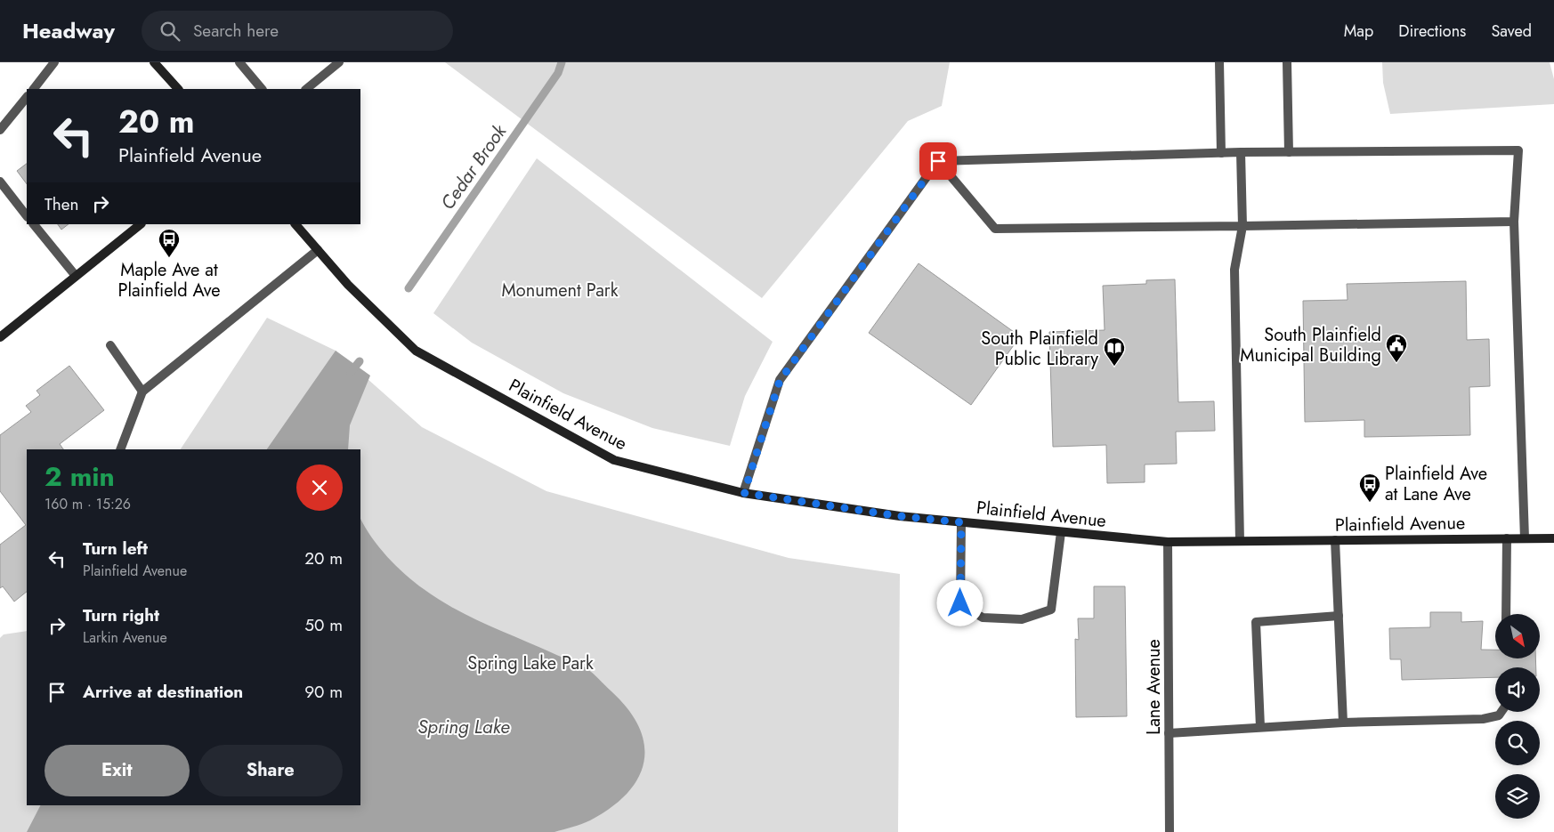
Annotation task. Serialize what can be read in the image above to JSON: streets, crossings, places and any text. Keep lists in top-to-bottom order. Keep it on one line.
{"streets":{"street":["Plainfield Avenue","Lane Avenue"]},"crossings":[["Plainfield Avenue","Lane Avenue"]],"water":["Cedar Brook","Spring Lake"],"parks":["Monument Park","Spring Lake Park"],"places":{"bus stop":["Maple Ave at Plainfield Ave","Plainfield Ave at Lane Ave"],"public building":["South Plainfield Municipal Building"],"library":["South Plainfield Public Library"]},"north":"bottom right","page":{"header":"Headway","search":"Search here","nav":["Map","Directions","Saved"],"turn":["20 m","Plainfield Avenue"],"then":"Then","heading":["2 min","160 m · 15:26"],"list":[{"name":"Turn left","note":"Plainfield Avenue","value":"20 m"},{"name":"Turn right","note":"Larkin Avenue","value":"50 m"},{"name":"Arrive at destination","value":"90 m"}],"buttons":["Exit","Share"]}}
